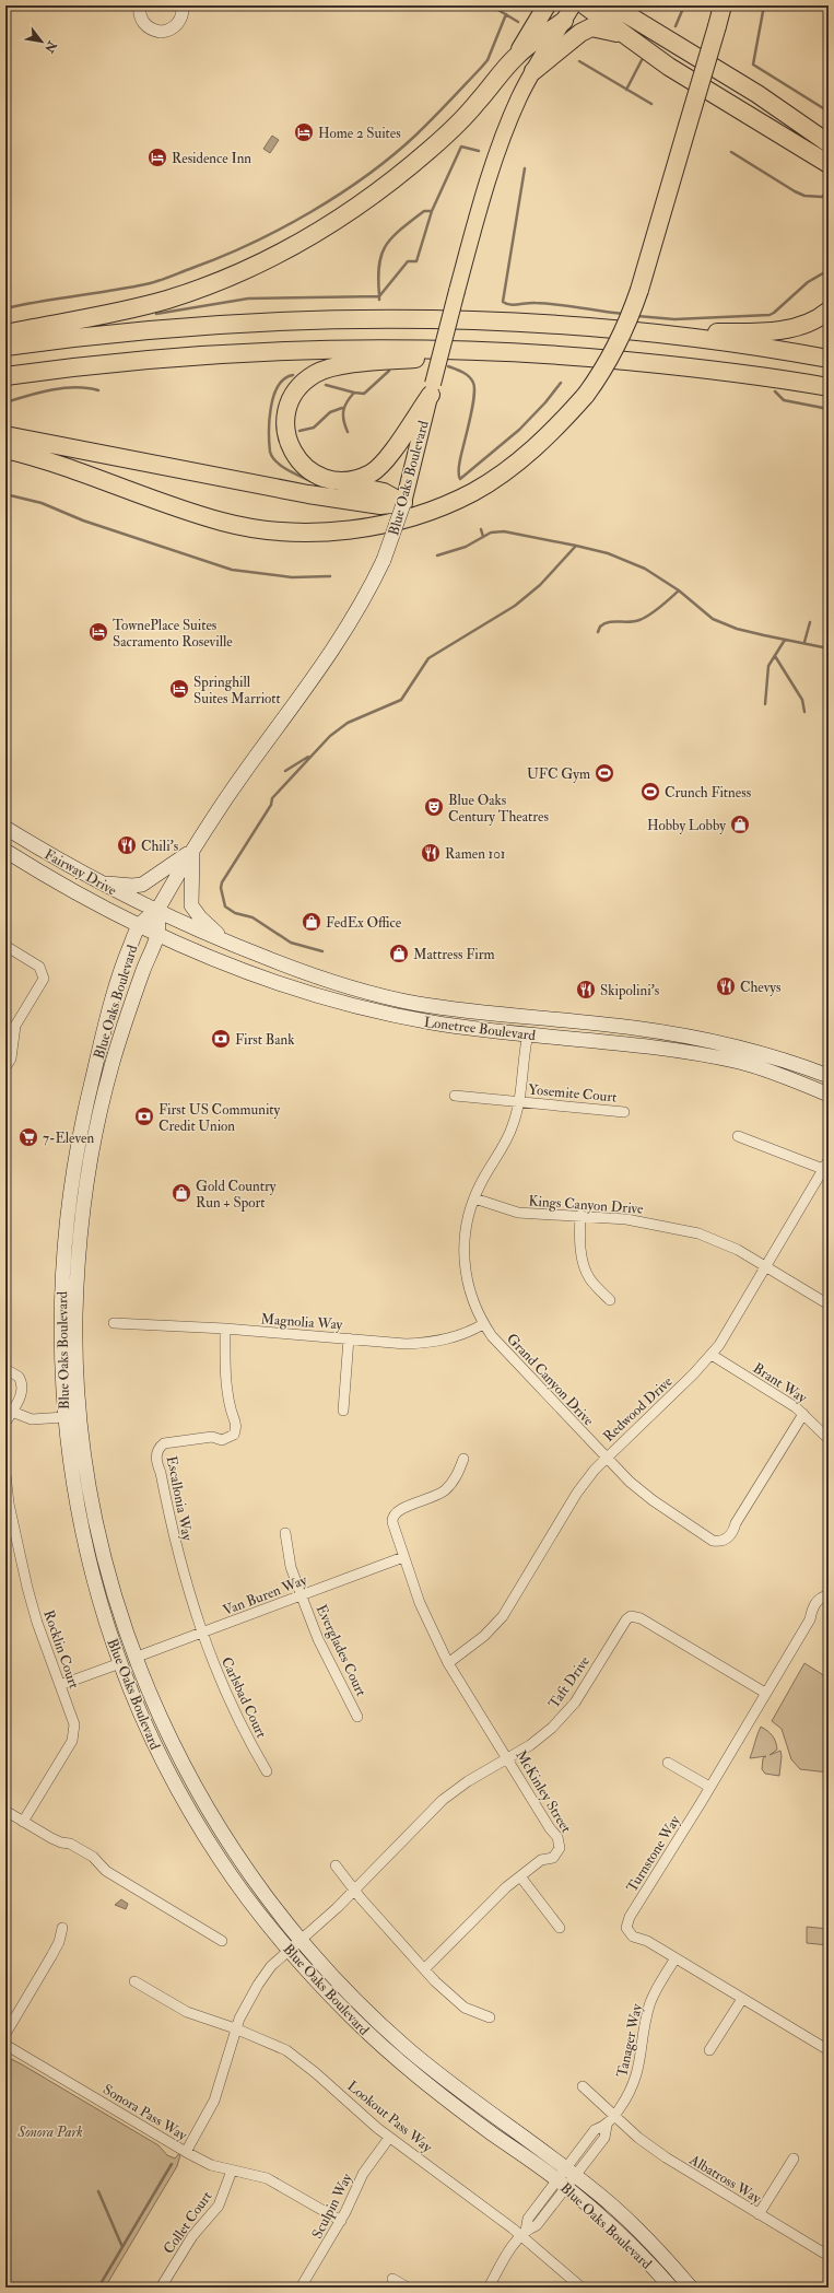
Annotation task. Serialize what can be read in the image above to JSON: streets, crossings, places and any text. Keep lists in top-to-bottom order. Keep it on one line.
{"streets":{"main road":["Blue Oaks Boulevard","Fairway Drive","Lonetree Boulevard"],"street":["Yosemite Court","Kings Canyon Drive","Magnolia Way","Grand Canyon Drive","Brant Way","Redwood Drive","Escallonia Way","Van Buren Way","Rocklin Court","Everglades Court","Taft Drive","Carlsbad Court","McKinley Street","Turnstone Way","Tanager Way","Sonora Pass Way","Lookout Pass Way","Albatross Way","Sculpin Way","Collet Court"]},"crossings":[["Blue Oaks Boulevard","Fairway Drive"],["Blue Oaks Boulevard","Lonetree Boulevard"],["Blue Oaks Boulevard","Van Buren Way"],["Blue Oaks Boulevard","Taft Drive"],["Blue Oaks Boulevard","Tanager Way"],["Blue Oaks Boulevard","Sonora Pass Way"],["Fairway Drive","Lonetree Boulevard"],["Lonetree Boulevard","Grand Canyon Drive"],["Yosemite Court","Grand Canyon Drive"],["Kings Canyon Drive","Grand Canyon Drive"],["Kings Canyon Drive","Redwood Drive"],["Magnolia Way","Grand Canyon Drive"],["Magnolia Way","Escallonia Way"],["Grand Canyon Drive","Brant Way"],["Grand Canyon Drive","Redwood Drive"],["Brant Way","Redwood Drive"],["Redwood Drive","McKinley Street"],["Escallonia Way","Van Buren Way"],["Escallonia Way","Carlsbad Court"],["Van Buren Way","Everglades Court"],["Van Buren Way","Carlsbad Court"],["Van Buren Way","McKinley Street"],["Taft Drive","McKinley Street"],["Taft Drive","Turnstone Way"],["Taft Drive","Sonora Pass Way"],["Turnstone Way","Tanager Way"],["Tanager Way","Lookout Pass Way"],["Tanager Way","Albatross Way"],["Sonora Pass Way","Lookout Pass Way"],["Lookout Pass Way","Sculpin Way"]],"parks":["Sonora Park"],"places":{"hotel":["Home 2 Suites","Residence Inn","TownePlace Suites Sacramento Roseville","Springhill Suites Marriott"],"sports":["UFC Gym","Crunch Fitness"],"theatre":["Blue Oaks Century Theatres"],"shop":["Hobby Lobby","FedEx Office","Mattress Firm","Gold Country Run + Sport"],"restaurant":["Chili's","Ramen 101","Chevys","Skipolini's"],"bank":["First Bank","First US Community Credit Union"],"supermarket":["7-Eleven"]},"north":"bottom right"}
